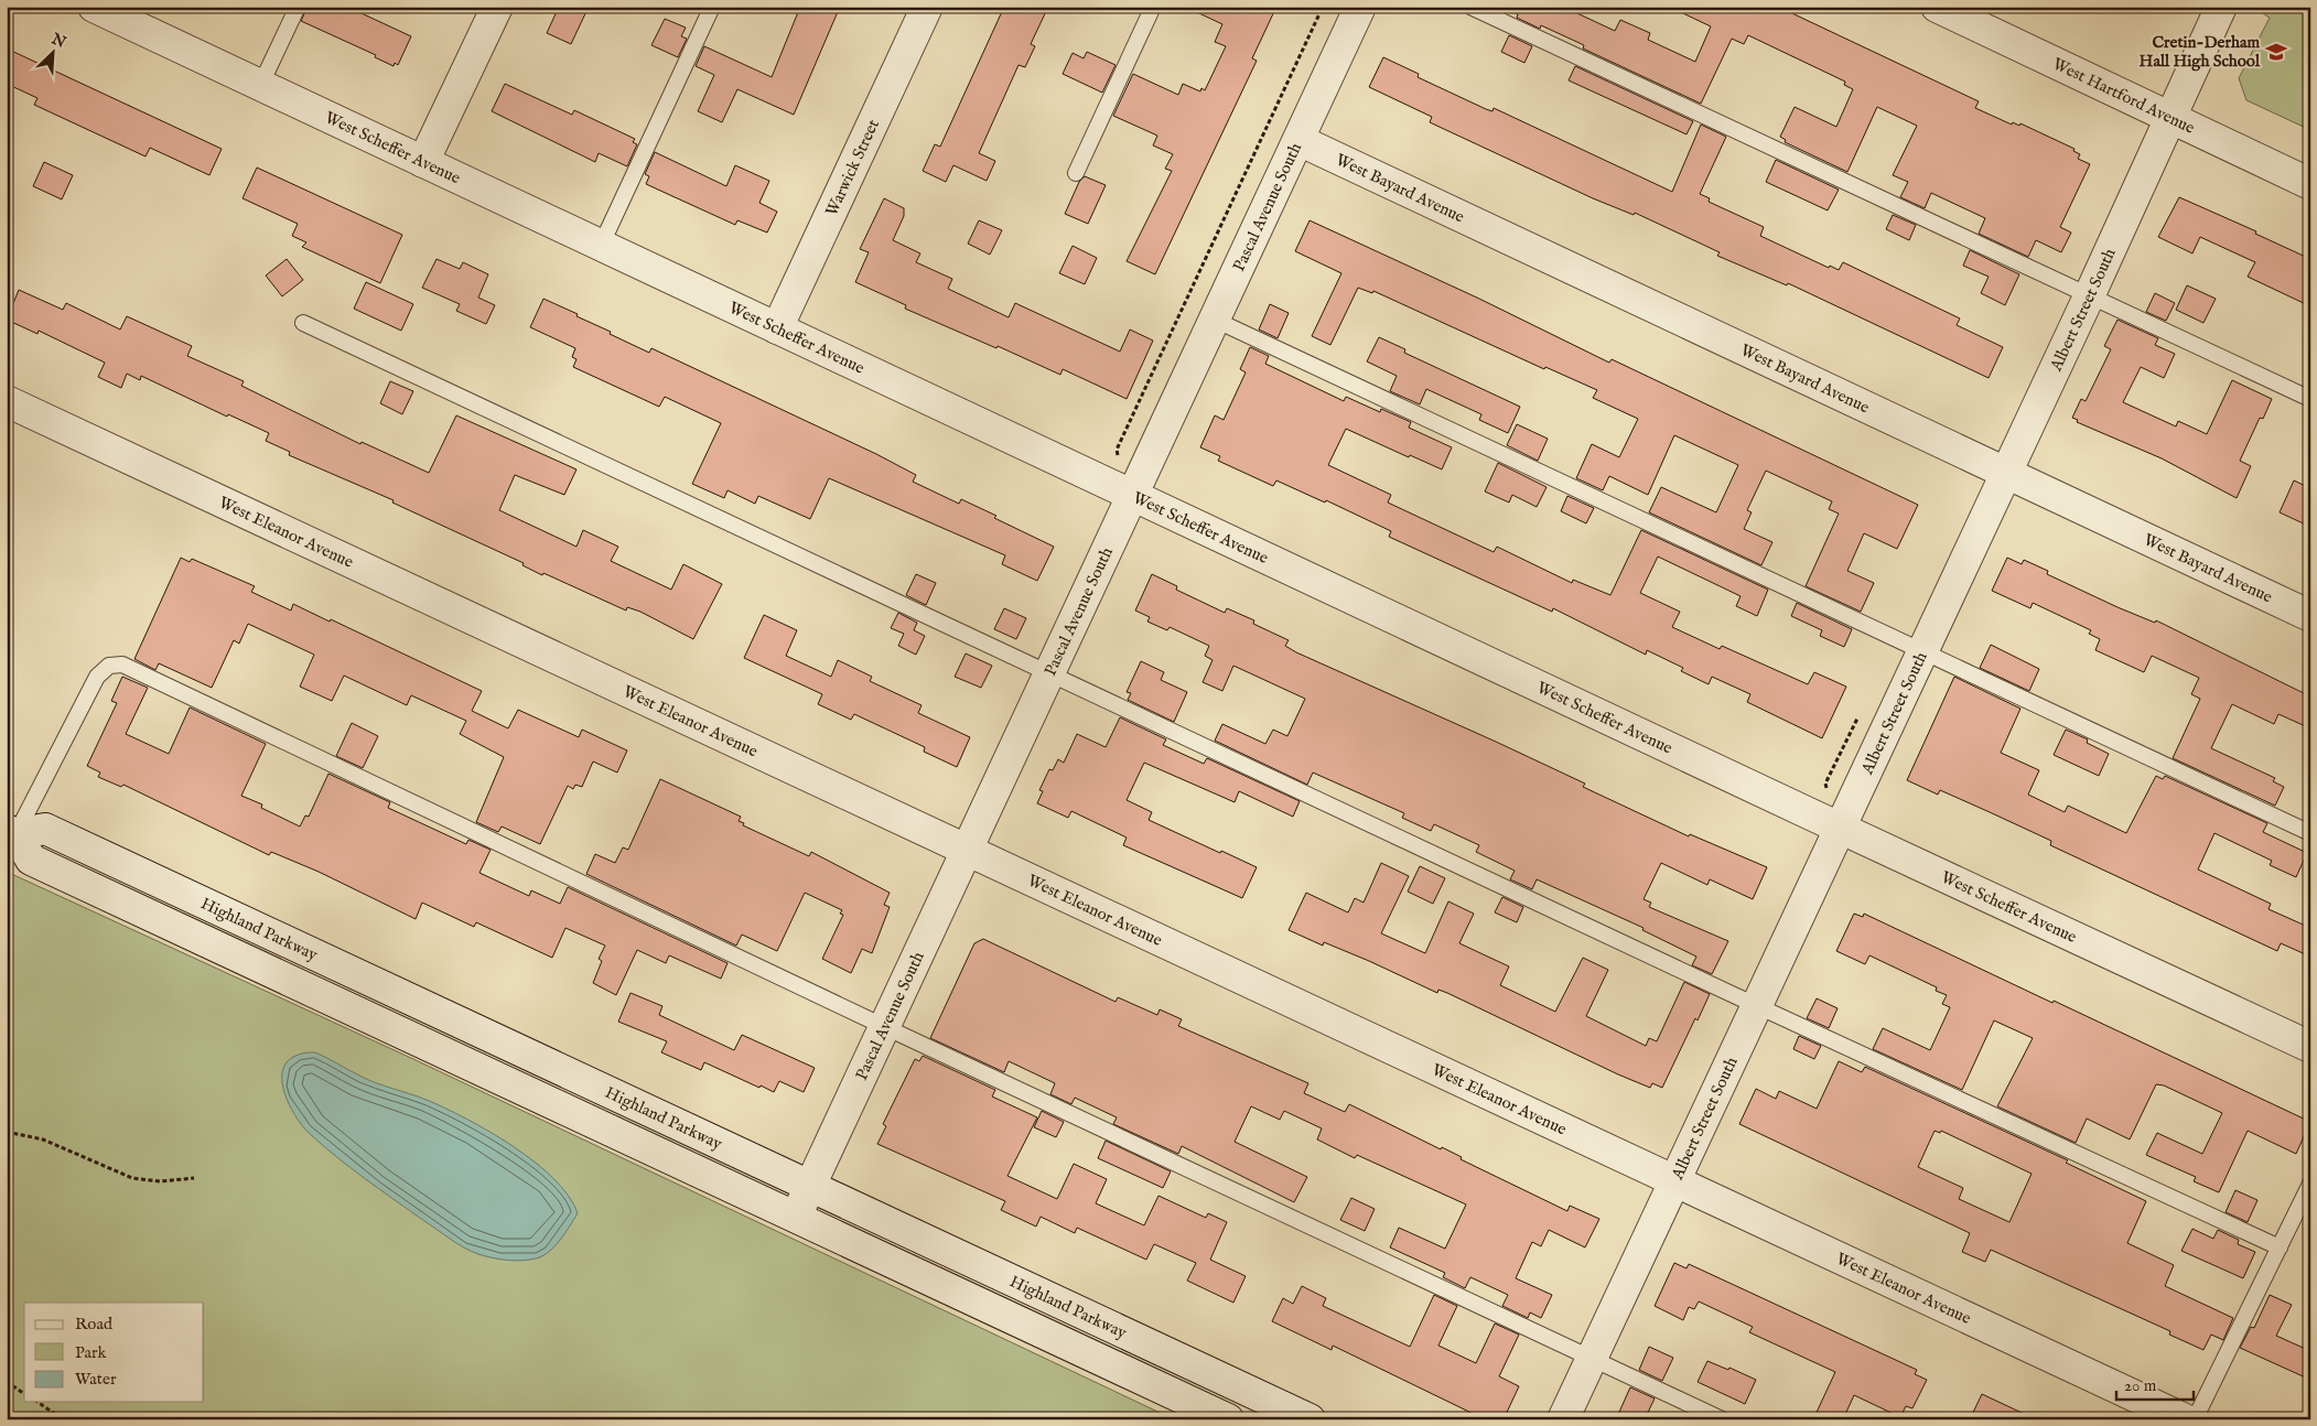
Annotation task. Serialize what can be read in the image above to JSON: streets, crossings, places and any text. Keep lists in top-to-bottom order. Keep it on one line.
{"streets":{"street":["West Hartford Avenue","West Scheffer Avenue","Warwick Street","West Bayard Avenue","Pascal Avenue South","Albert Street South","West Eleanor Avenue","Highland Parkway"]},"crossings":[["West Hartford Avenue","Albert Street South"],["West Scheffer Avenue","Warwick Street"],["West Scheffer Avenue","Pascal Avenue South"],["West Scheffer Avenue","Albert Street South"],["West Bayard Avenue","Pascal Avenue South"],["West Bayard Avenue","Albert Street South"],["Pascal Avenue South","West Eleanor Avenue"],["Pascal Avenue South","Highland Parkway"],["Albert Street South","West Eleanor Avenue"]],"places":{"school or university":["Cretin-Derham Hall High School"]},"legend":["Road","Park","Water"],"scale_bar":"20 m","north":"top right"}
